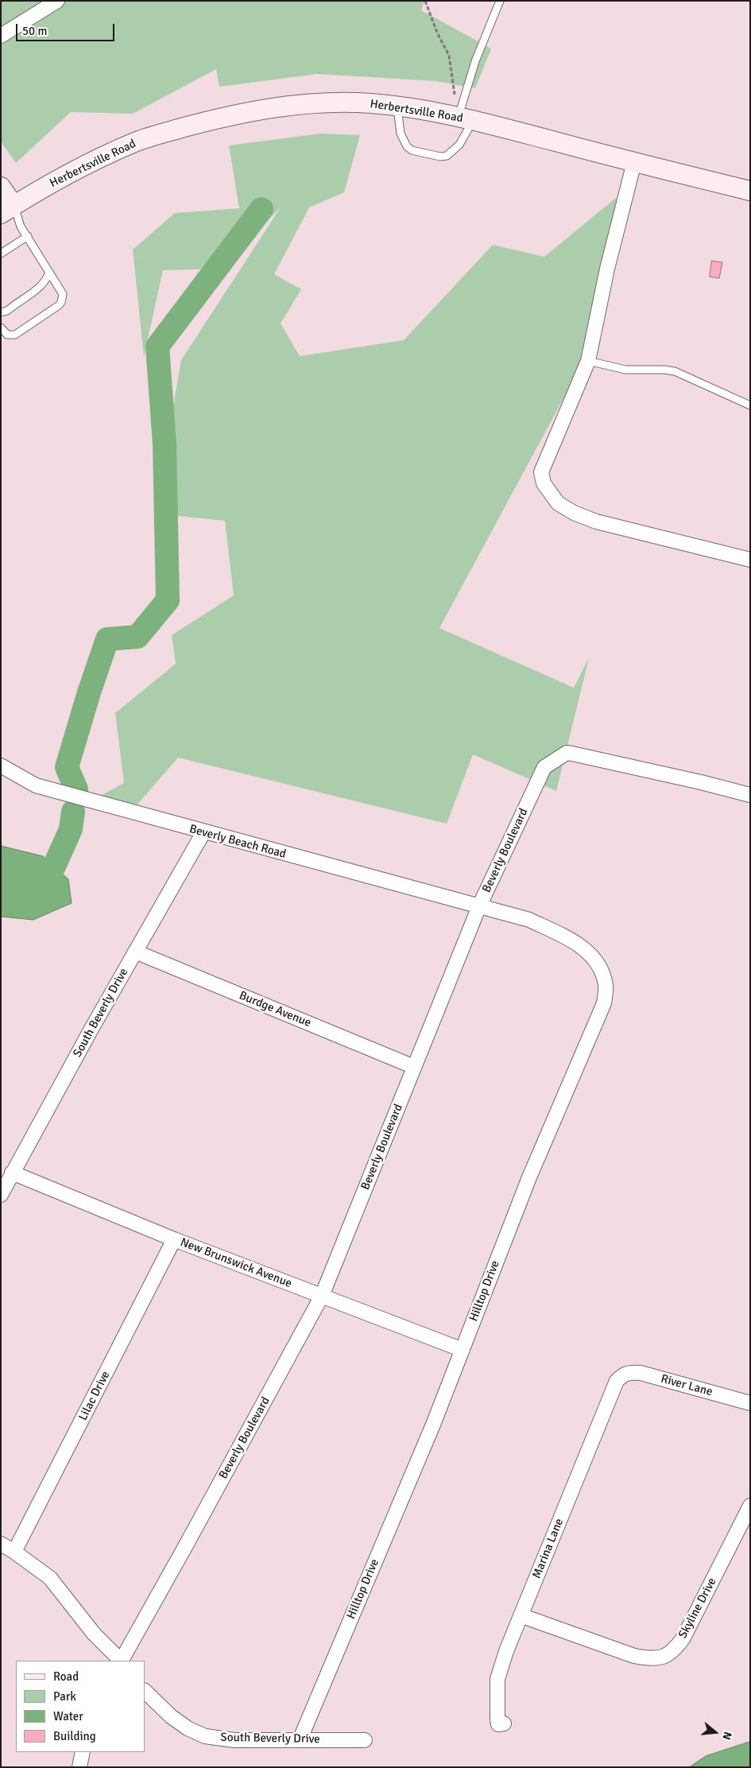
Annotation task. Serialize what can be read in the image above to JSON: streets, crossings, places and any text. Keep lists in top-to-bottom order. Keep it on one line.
{"streets":{"main road":["Herbertsville Road"],"street":["Beverly Beach Road","Beverly Boulevard","Burdge Avenue","South Beverly Drive","New Brunswick Avenue","Hilltop Drive","River Lane","Lilac Drive","Marina Lane","Skyline Drive"]},"crossings":[["Beverly Beach Road","Beverly Boulevard"],["Beverly Beach Road","South Beverly Drive"],["Beverly Beach Road","Hilltop Drive"],["Beverly Boulevard","Burdge Avenue"],["Beverly Boulevard","New Brunswick Avenue"],["Beverly Boulevard","Hilltop Drive"],["Burdge Avenue","South Beverly Drive"],["South Beverly Drive","New Brunswick Avenue"],["South Beverly Drive","Hilltop Drive"],["New Brunswick Avenue","Hilltop Drive"],["New Brunswick Avenue","Lilac Drive"],["River Lane","Marina Lane"],["Marina Lane","Skyline Drive"]],"legend":["Road","Park","Water","Building"],"scale_bar":"50 m","north":"right"}
